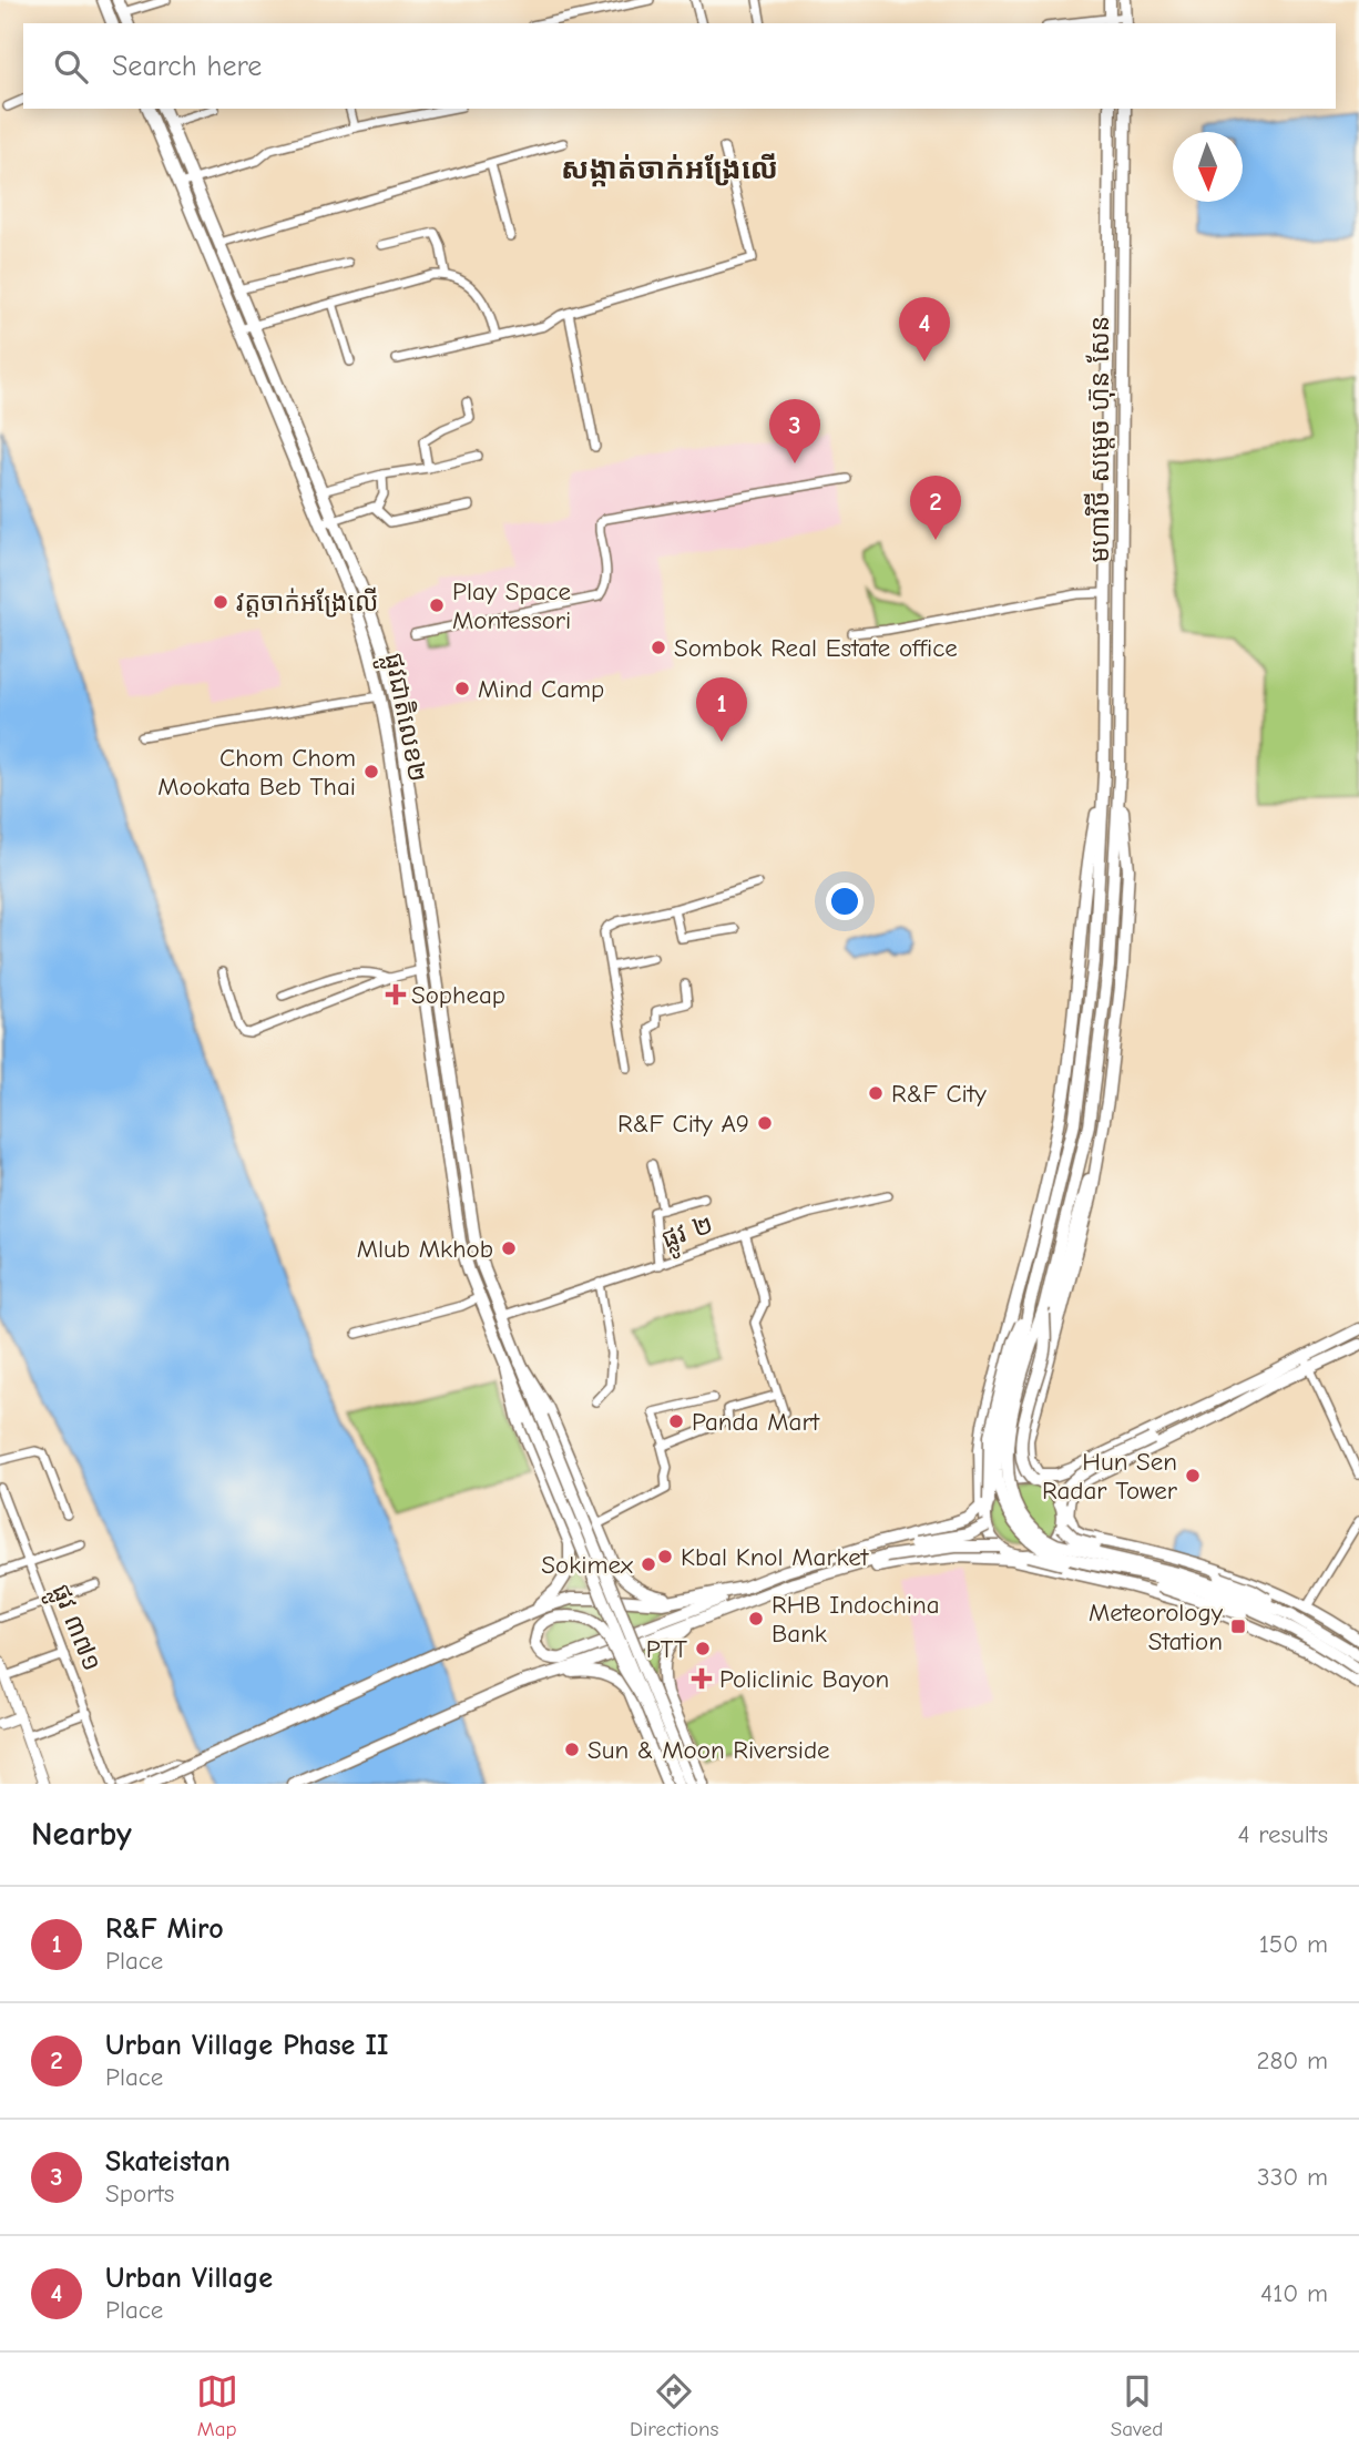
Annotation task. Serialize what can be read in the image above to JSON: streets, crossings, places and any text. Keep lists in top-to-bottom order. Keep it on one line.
{"streets":{"main road":["មហាវិថី សម្តេច ហ៊ុន សែន","ផ្លូវជាតិលេខ២"],"street":["ផ្លូវ ២","ផ្លូវ ៣៧១"]},"crossings":[["ផ្លូវជាតិលេខ២","ផ្លូវ ២"]],"districts":["សង្កាត់ចាក់អង្រែលើ"],"places":{"other":["វត្តចាក់អង្រែលើ","Play Space Montessori","Sombok Real Estate office","Mind Camp","Chom Chom Mookata Beb Thai","R&F City","R&F City A9","Mlub Mkhob","Panda Mart","Hun Sen Radar Tower","Kbal Knol Market","Sokimex","RHB Indochina Bank","PTT","Sun & Moon Riverside"],"health":["Sopheap","Policlinic Bayon"],"transit":["Meteorology Station"]},"north":"bottom","page":{"search":"Search here","pins":["4","3","2","1"],"heading":["Nearby","4 results"],"list":[{"mark":"1","name":"R&F Miro","note":"Place","value":"150 m"},{"mark":"2","name":"Urban Village Phase II","note":"Place","value":"280 m"},{"mark":"3","name":"Skateistan","note":"Sports","value":"330 m"},{"mark":"4","name":"Urban Village","note":"Place","value":"410 m"}],"nav":["Map","Directions","Saved"]}}
